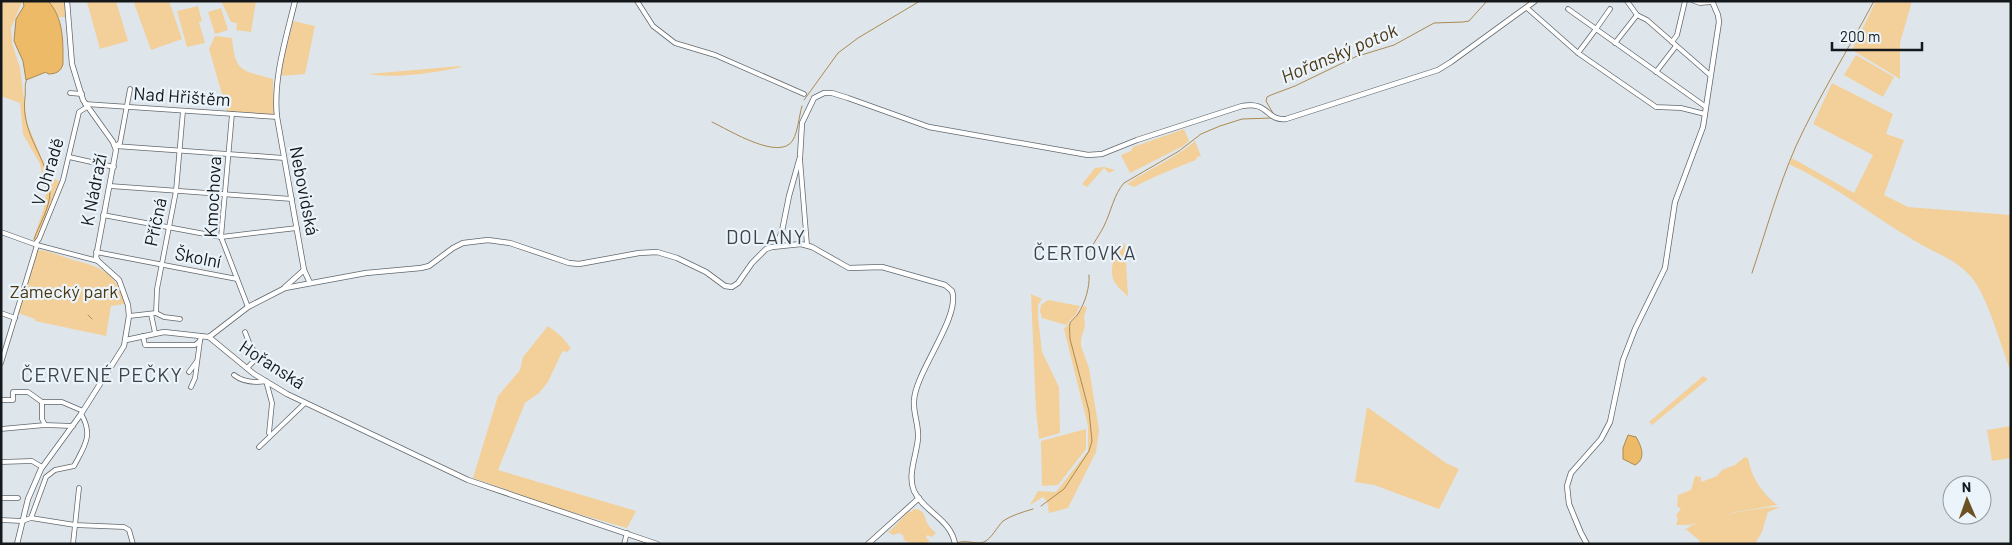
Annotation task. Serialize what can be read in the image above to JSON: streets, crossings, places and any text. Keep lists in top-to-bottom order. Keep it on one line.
{"streets":{"street":["Nad Hřištěm","V Ohradě","K Nádraží","Nebovidská","Kmochova","Příčná","Školní","Hořanská"]},"crossings":[["Nad Hřištěm","V Ohradě"],["Nad Hřištěm","K Nádraží"],["Nad Hřištěm","Nebovidská"],["Nad Hřištěm","Kmochova"],["Nad Hřištěm","Příčná"],["V Ohradě","K Nádraží"],["K Nádraží","Školní"],["Kmochova","Školní"],["Příčná","Školní"]],"districts":["DOLANY","ČERTOVKA","ČERVENÉ PEČKY"],"water":["Hořanský potok"],"parks":["Zámecký park"],"scale_bar":"200 m","north":"top"}
